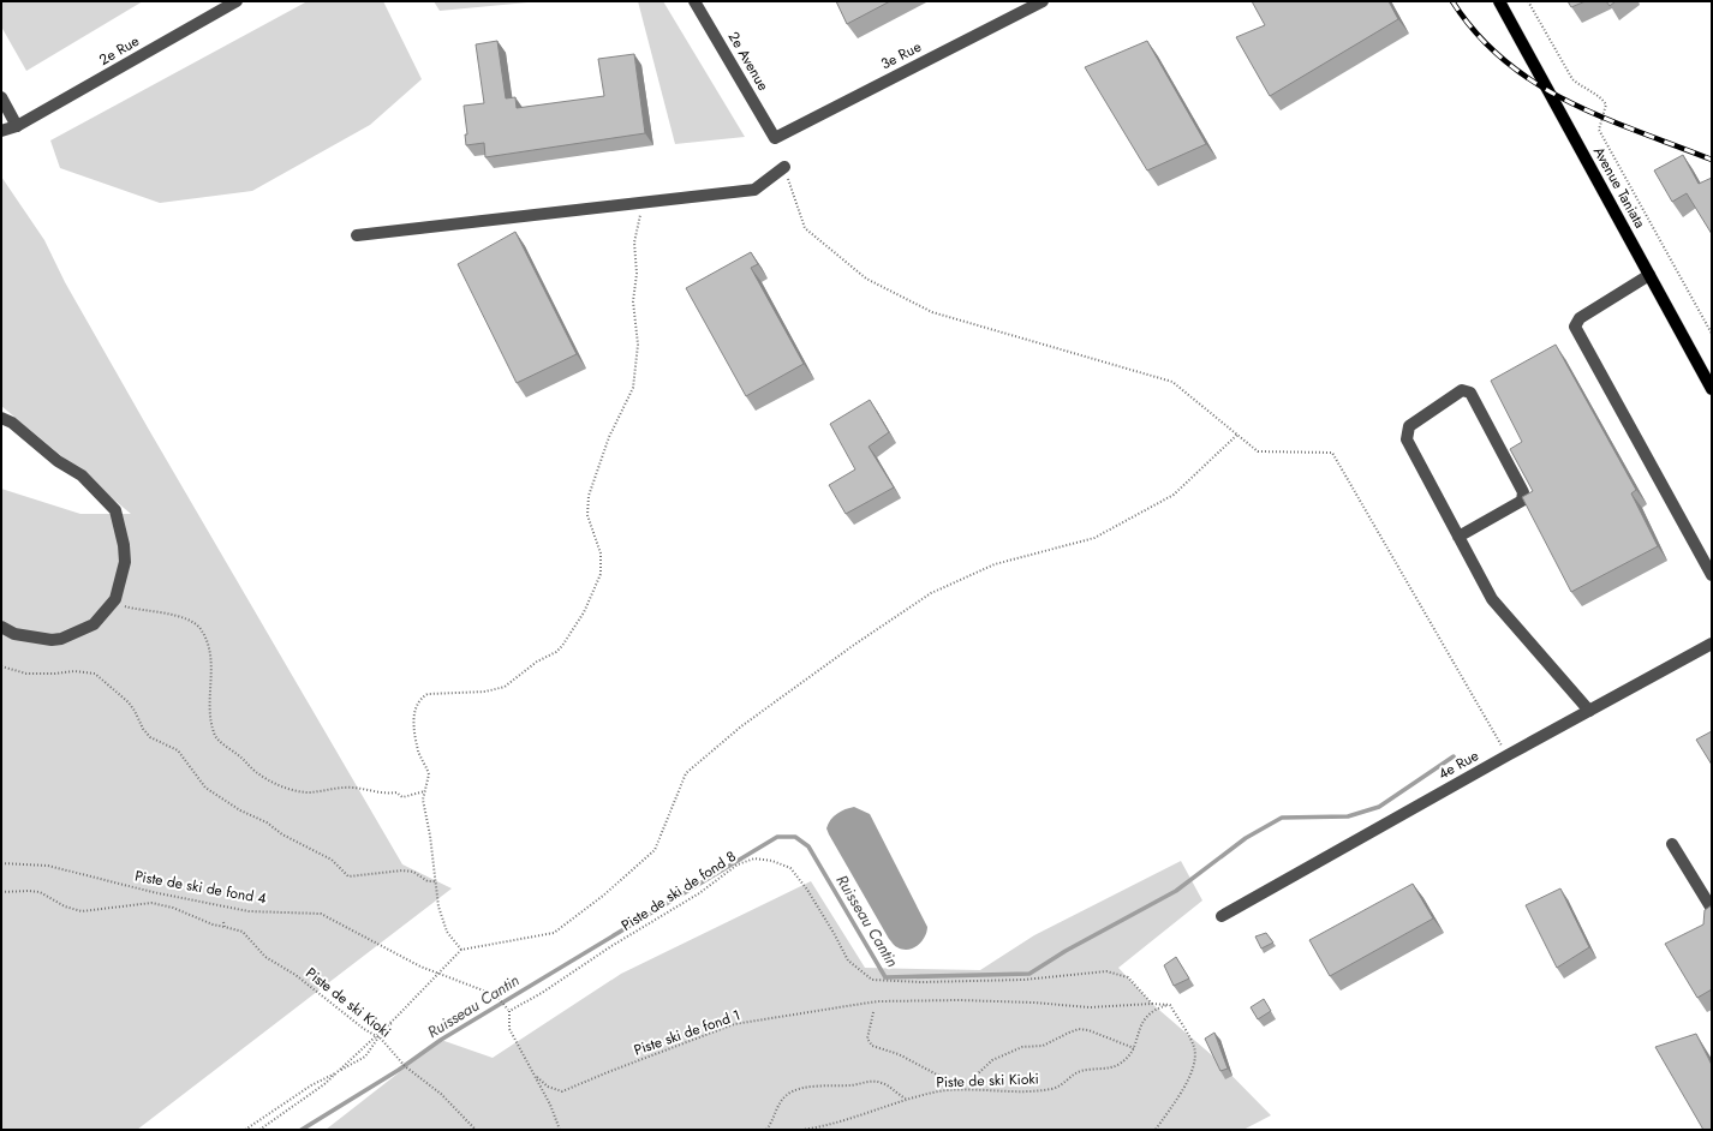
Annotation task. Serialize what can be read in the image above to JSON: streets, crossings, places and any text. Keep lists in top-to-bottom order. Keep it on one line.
{"streets":{"main road":["Avenue Taniata"],"street":["2e Rue","3e Rue","2e Avenue","4e Rue"],"path":["Piste de ski de fond 4","Piste de ski de fond 8","Piste de ski Kioki","Piste ski de fond 1"]},"crossings":[["3e Rue","2e Avenue"],["Piste de ski de fond 4","Piste de ski de fond 8"],["Piste de ski de fond 8","Piste ski de fond 1"]],"water":["Ruisseau Cantin"]}
